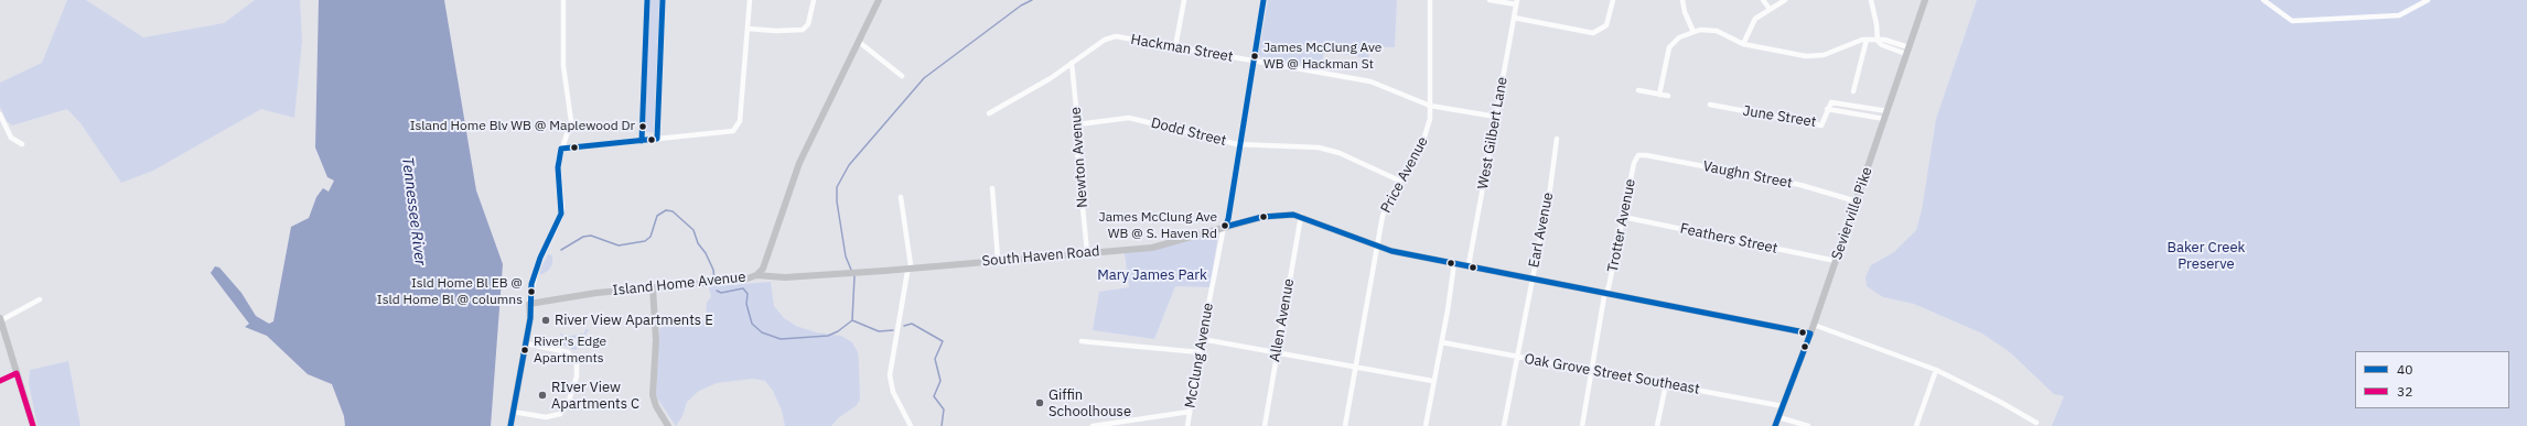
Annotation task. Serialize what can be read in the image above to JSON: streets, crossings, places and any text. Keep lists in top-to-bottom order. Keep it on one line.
{"streets":{"street":["Hackman Street","June Street","Dodd Street","West Gilbert Lane","Newton Avenue","Price Avenue","Vaughn Street","Sevierville Pike","Trotter Avenue","Earl Avenue","Feathers Street","South Haven Road","Island Home Avenue","Allen Avenue","McClung Avenue","Oak Grove Street Southeast"]},"crossings":[["Hackman Street","West Gilbert Lane"],["Hackman Street","Newton Avenue"],["Hackman Street","Price Avenue"],["Hackman Street","McClung Avenue"],["June Street","Sevierville Pike"],["Dodd Street","Newton Avenue"],["Dodd Street","Price Avenue"],["Dodd Street","McClung Avenue"],["West Gilbert Lane","South Haven Road"],["Newton Avenue","South Haven Road"],["Price Avenue","South Haven Road"],["Vaughn Street","Sevierville Pike"],["Vaughn Street","Trotter Avenue"],["Sevierville Pike","Feathers Street"],["Sevierville Pike","South Haven Road"],["Sevierville Pike","Oak Grove Street Southeast"],["Trotter Avenue","Feathers Street"],["Trotter Avenue","South Haven Road"],["Trotter Avenue","Oak Grove Street Southeast"],["Earl Avenue","South Haven Road"],["Earl Avenue","Oak Grove Street Southeast"],["South Haven Road","Island Home Avenue"],["South Haven Road","Allen Avenue"],["South Haven Road","McClung Avenue"]],"water":["Tennessee River"],"parks":["Baker Creek Preserve","Mary James Park"],"places":["James McClung Ave WB @ Hackman St","Island Home Blv WB @ Maplewood Dr","James McClung Ave WB @ S. Haven Rd","Isld Home Bl EB @ Isld Home Bl @ columns","River View Apartments E","River's Edge Apartments","RIver View Apartments C","Giffin Schoolhouse"],"lines":["transit line 40","transit line 32"],"legend":["40","32"]}
